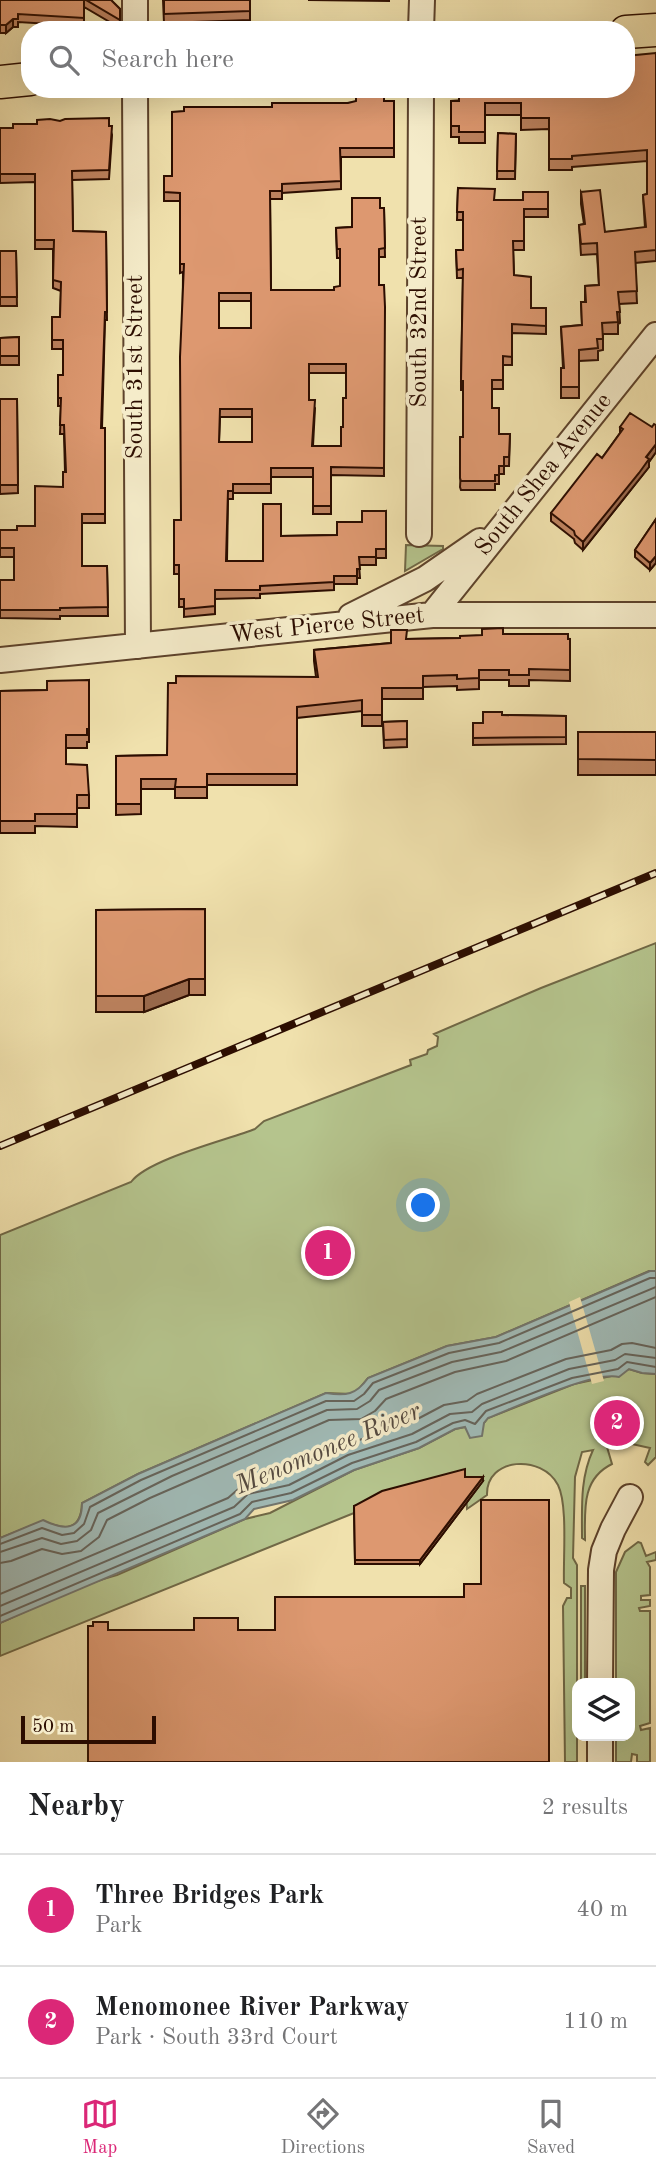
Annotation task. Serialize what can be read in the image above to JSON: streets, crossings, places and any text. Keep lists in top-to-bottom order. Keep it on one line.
{"streets":{"street":["South 32nd Street","South 31st Street","South Shea Avenue","West Pierce Street"]},"crossings":[["South 31st Street","West Pierce Street"],["South Shea Avenue","West Pierce Street"]],"water":["Menomonee River"],"scale_bar":"50 m","page":{"search":"Search here","pins":["1","2"],"scale":"50 m","heading":["Nearby","2 results"],"list":[{"mark":"1","name":"Three Bridges Park","note":"Park","value":"40 m"},{"mark":"2","name":"Menomonee River Parkway","note":"Park · South 33rd Court","value":"110 m"}],"nav":["Map","Directions","Saved"]}}
